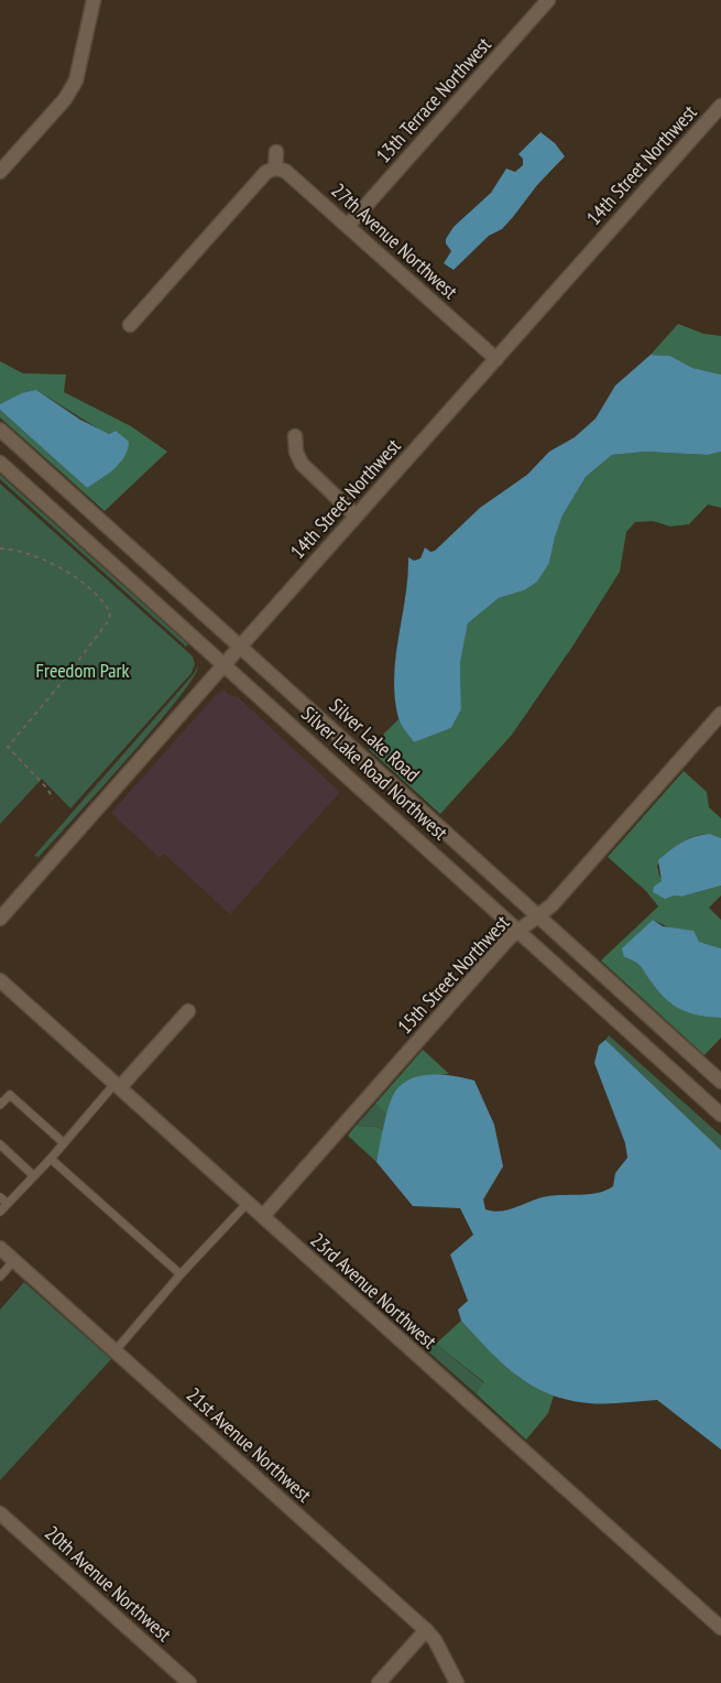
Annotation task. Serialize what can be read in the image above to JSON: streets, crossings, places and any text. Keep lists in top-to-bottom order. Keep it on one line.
{"streets":{"street":["13th Terrace Northwest","14th Street Northwest","27th Avenue Northwest","Silver Lake Road","Silver Lake Road Northwest","15th Street Northwest","23rd Avenue Northwest","21st Avenue Northwest","20th Avenue Northwest"]},"crossings":[["13th Terrace Northwest","27th Avenue Northwest"],["14th Street Northwest","27th Avenue Northwest"],["14th Street Northwest","Silver Lake Road"],["14th Street Northwest","Silver Lake Road Northwest"],["Silver Lake Road","15th Street Northwest"],["Silver Lake Road Northwest","15th Street Northwest"],["15th Street Northwest","23rd Avenue Northwest"]],"parks":["Freedom Park"]}
